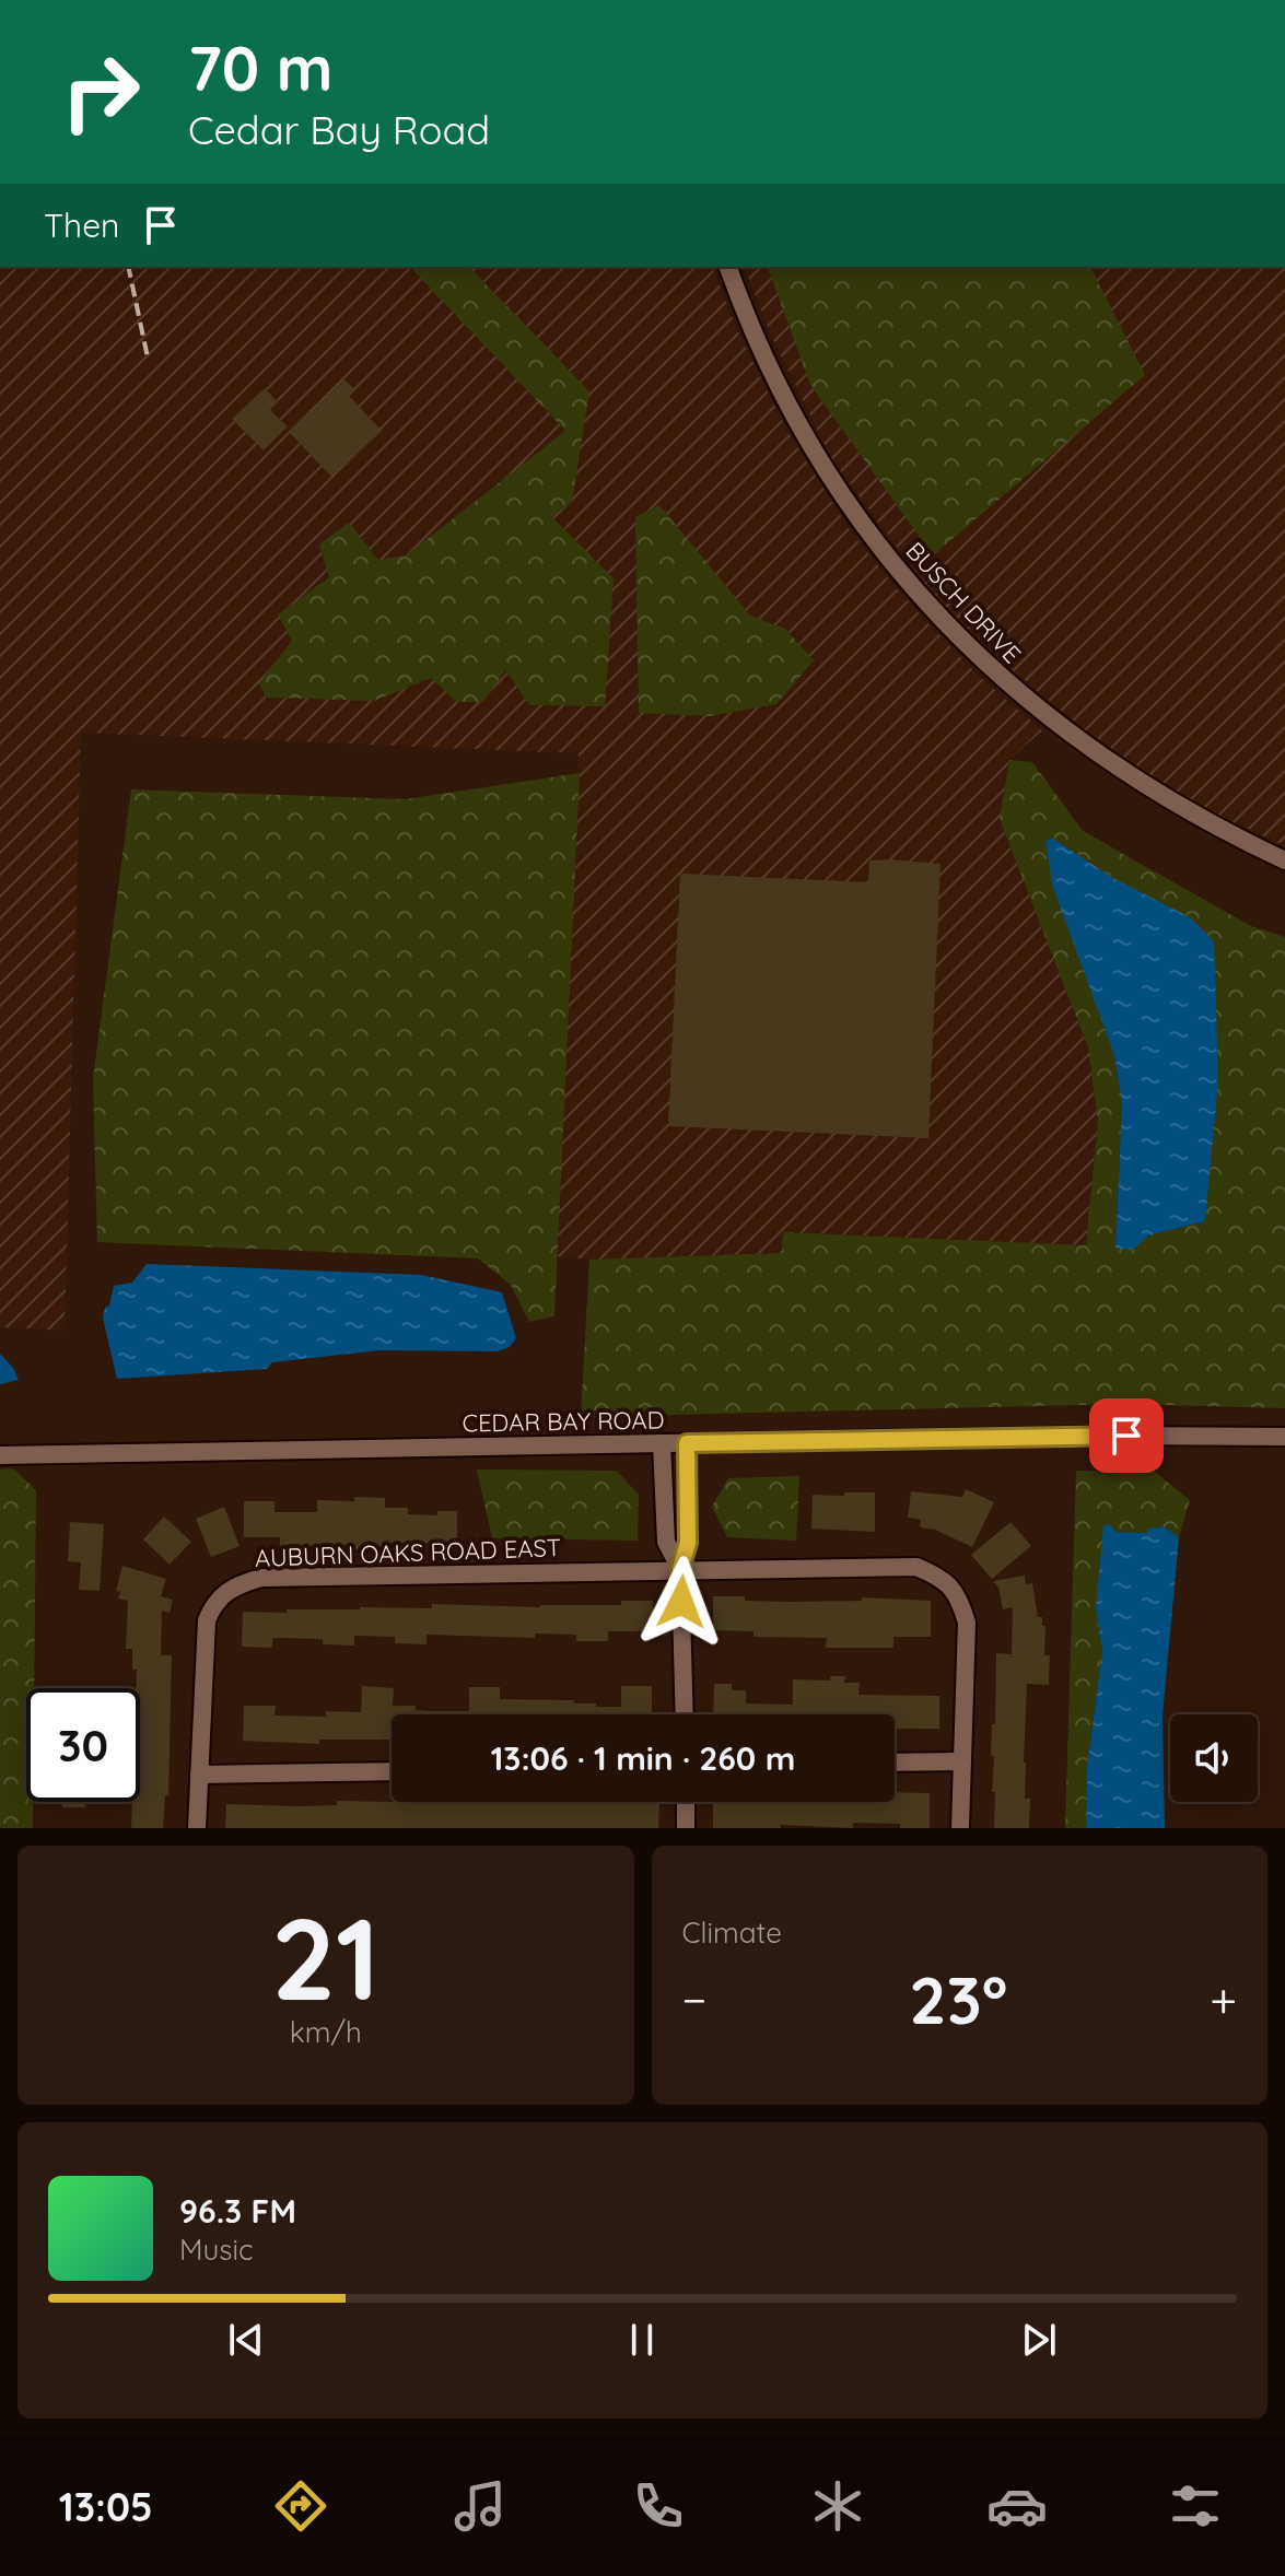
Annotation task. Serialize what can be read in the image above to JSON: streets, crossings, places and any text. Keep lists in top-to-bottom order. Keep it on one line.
{"streets":{"street":["BUSCH DRIVE","CEDAR BAY ROAD","AUBURN OAKS ROAD EAST"]},"page":{"turn":["70 m","Cedar Bay Road"],"then":"Then","limit":"30","trip":"13:06 · 1 min · 260 m","tile":[["21","km/h"],"Climate"],"heat":["−","23°","+"],"song":["96.3 FM","Music"],"tabs":"13:05"}}
